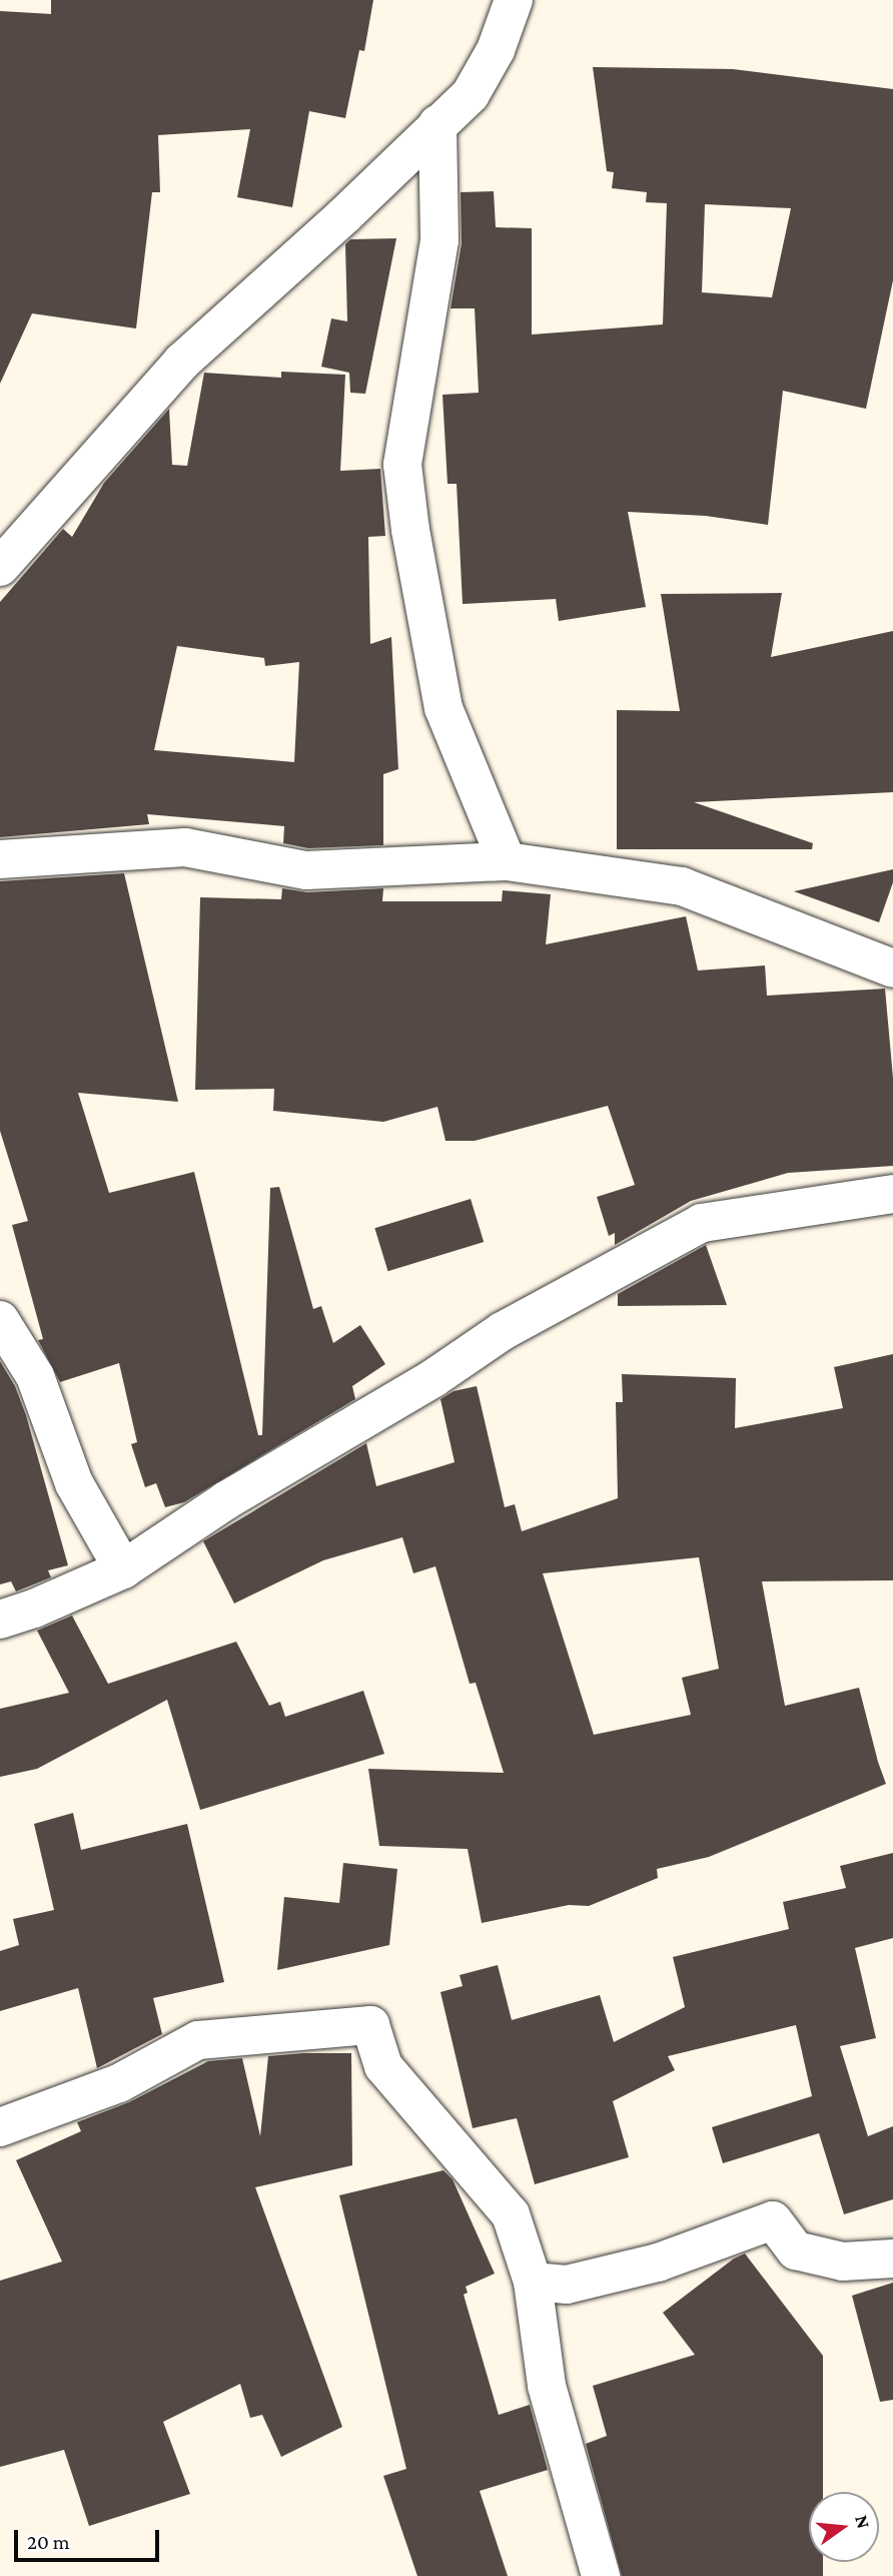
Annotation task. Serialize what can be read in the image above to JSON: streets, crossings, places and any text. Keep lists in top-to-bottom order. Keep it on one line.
{"scale_bar":"20 m","north":"right"}
